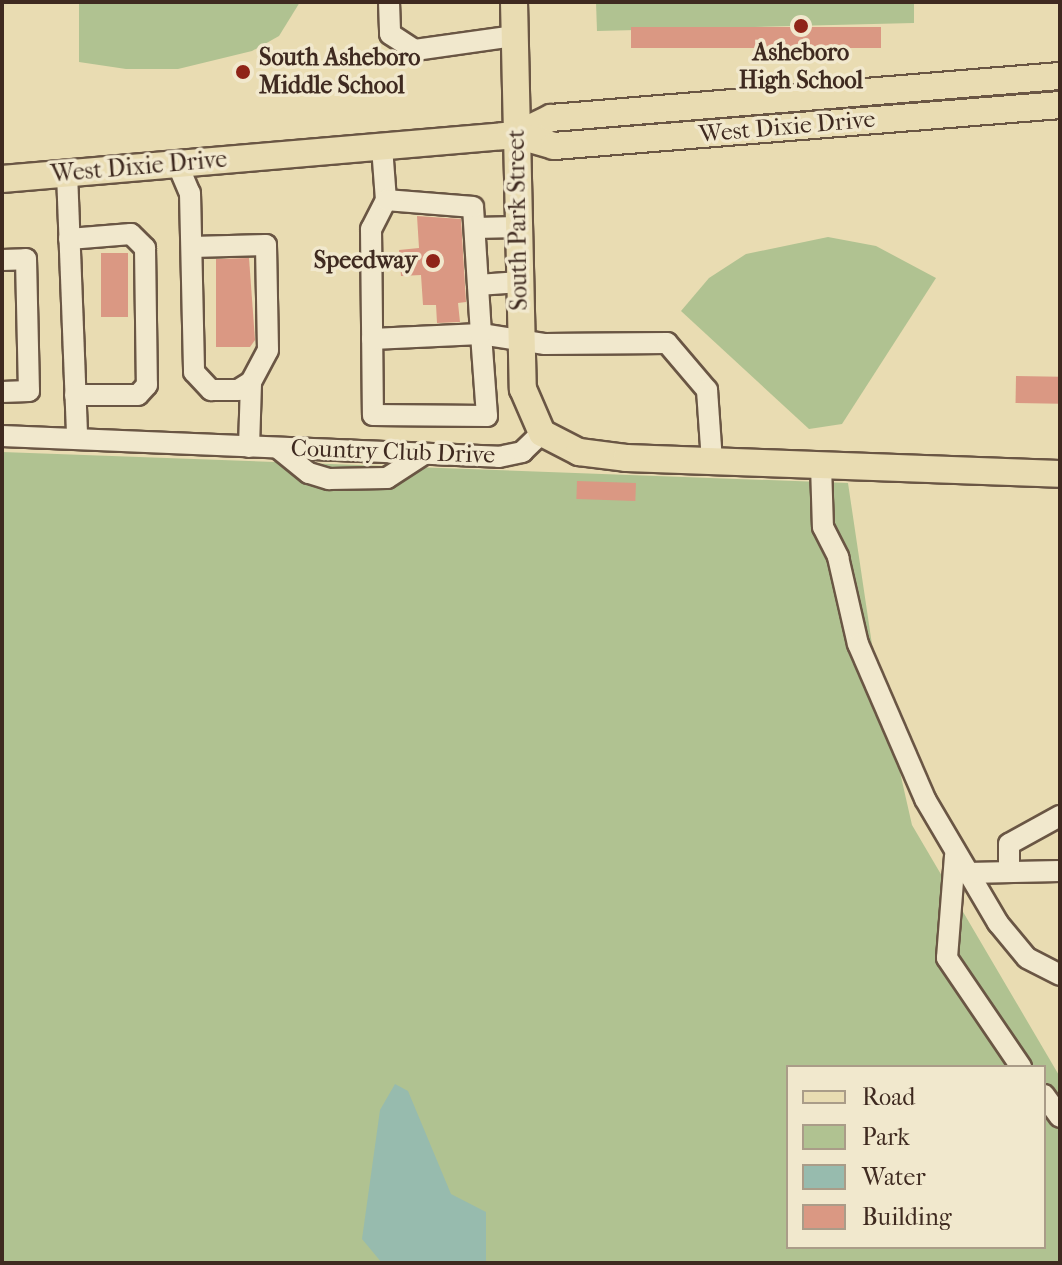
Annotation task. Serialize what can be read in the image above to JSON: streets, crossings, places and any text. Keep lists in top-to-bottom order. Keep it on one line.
{"streets":{"main road":["West Dixie Drive","South Park Street"],"street":["Country Club Drive"]},"crossings":[["West Dixie Drive","South Park Street"],["South Park Street","Country Club Drive"]],"places":["Asheboro High School","South Asheboro Middle School","Speedway"],"legend":["Road","Park","Water","Building"]}
